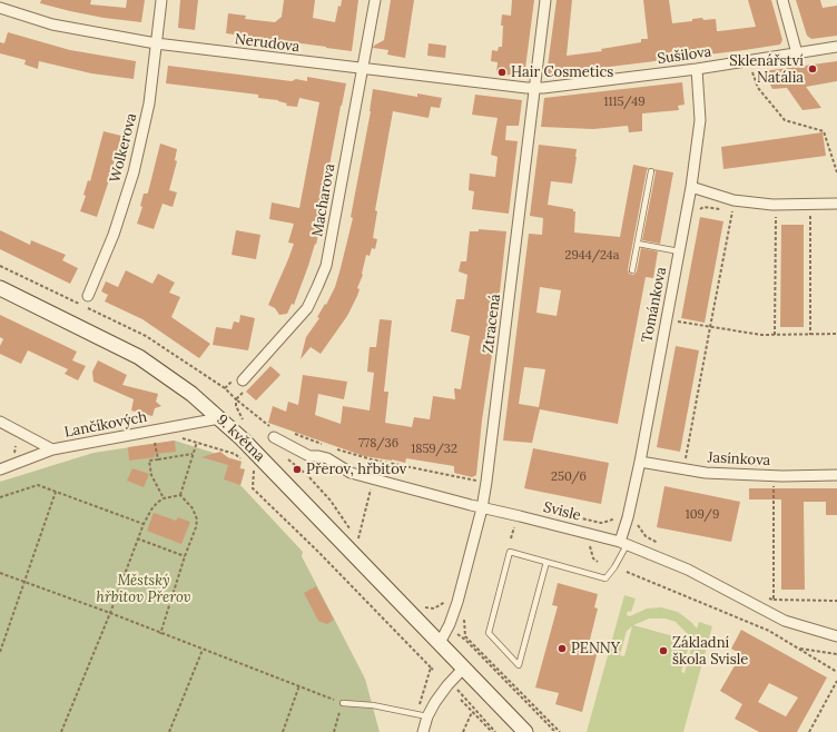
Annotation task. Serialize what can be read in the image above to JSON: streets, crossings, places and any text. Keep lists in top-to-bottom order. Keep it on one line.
{"streets":{"main road":["9. května"],"street":["Nerudova","Sušilova","Wolkerova","Macharova","Tománkova","Ztracená","Lančíkových","Jasínkova","Svisle"]},"crossings":[["Nerudova","Sušilova"],["Nerudova","Wolkerova"],["Nerudova","Macharova"],["Nerudova","Ztracená"],["Sušilova","Tománkova"],["Sušilova","Ztracená"],["Tománkova","Jasínkova"],["Tománkova","Svisle"],["Ztracená","9. května"],["Ztracená","Svisle"],["Lančíkových","9. května"]],"parks":["Městský hřbitov Přerov"],"places":["Sklenářství Natália","Hair Cosmetics","Přerov, hřbitov","PENNY","Základní škola Svisle"],"house_numbers":["1115/49","2944/24a","778/36","1859/32","250/6","109/9"]}
